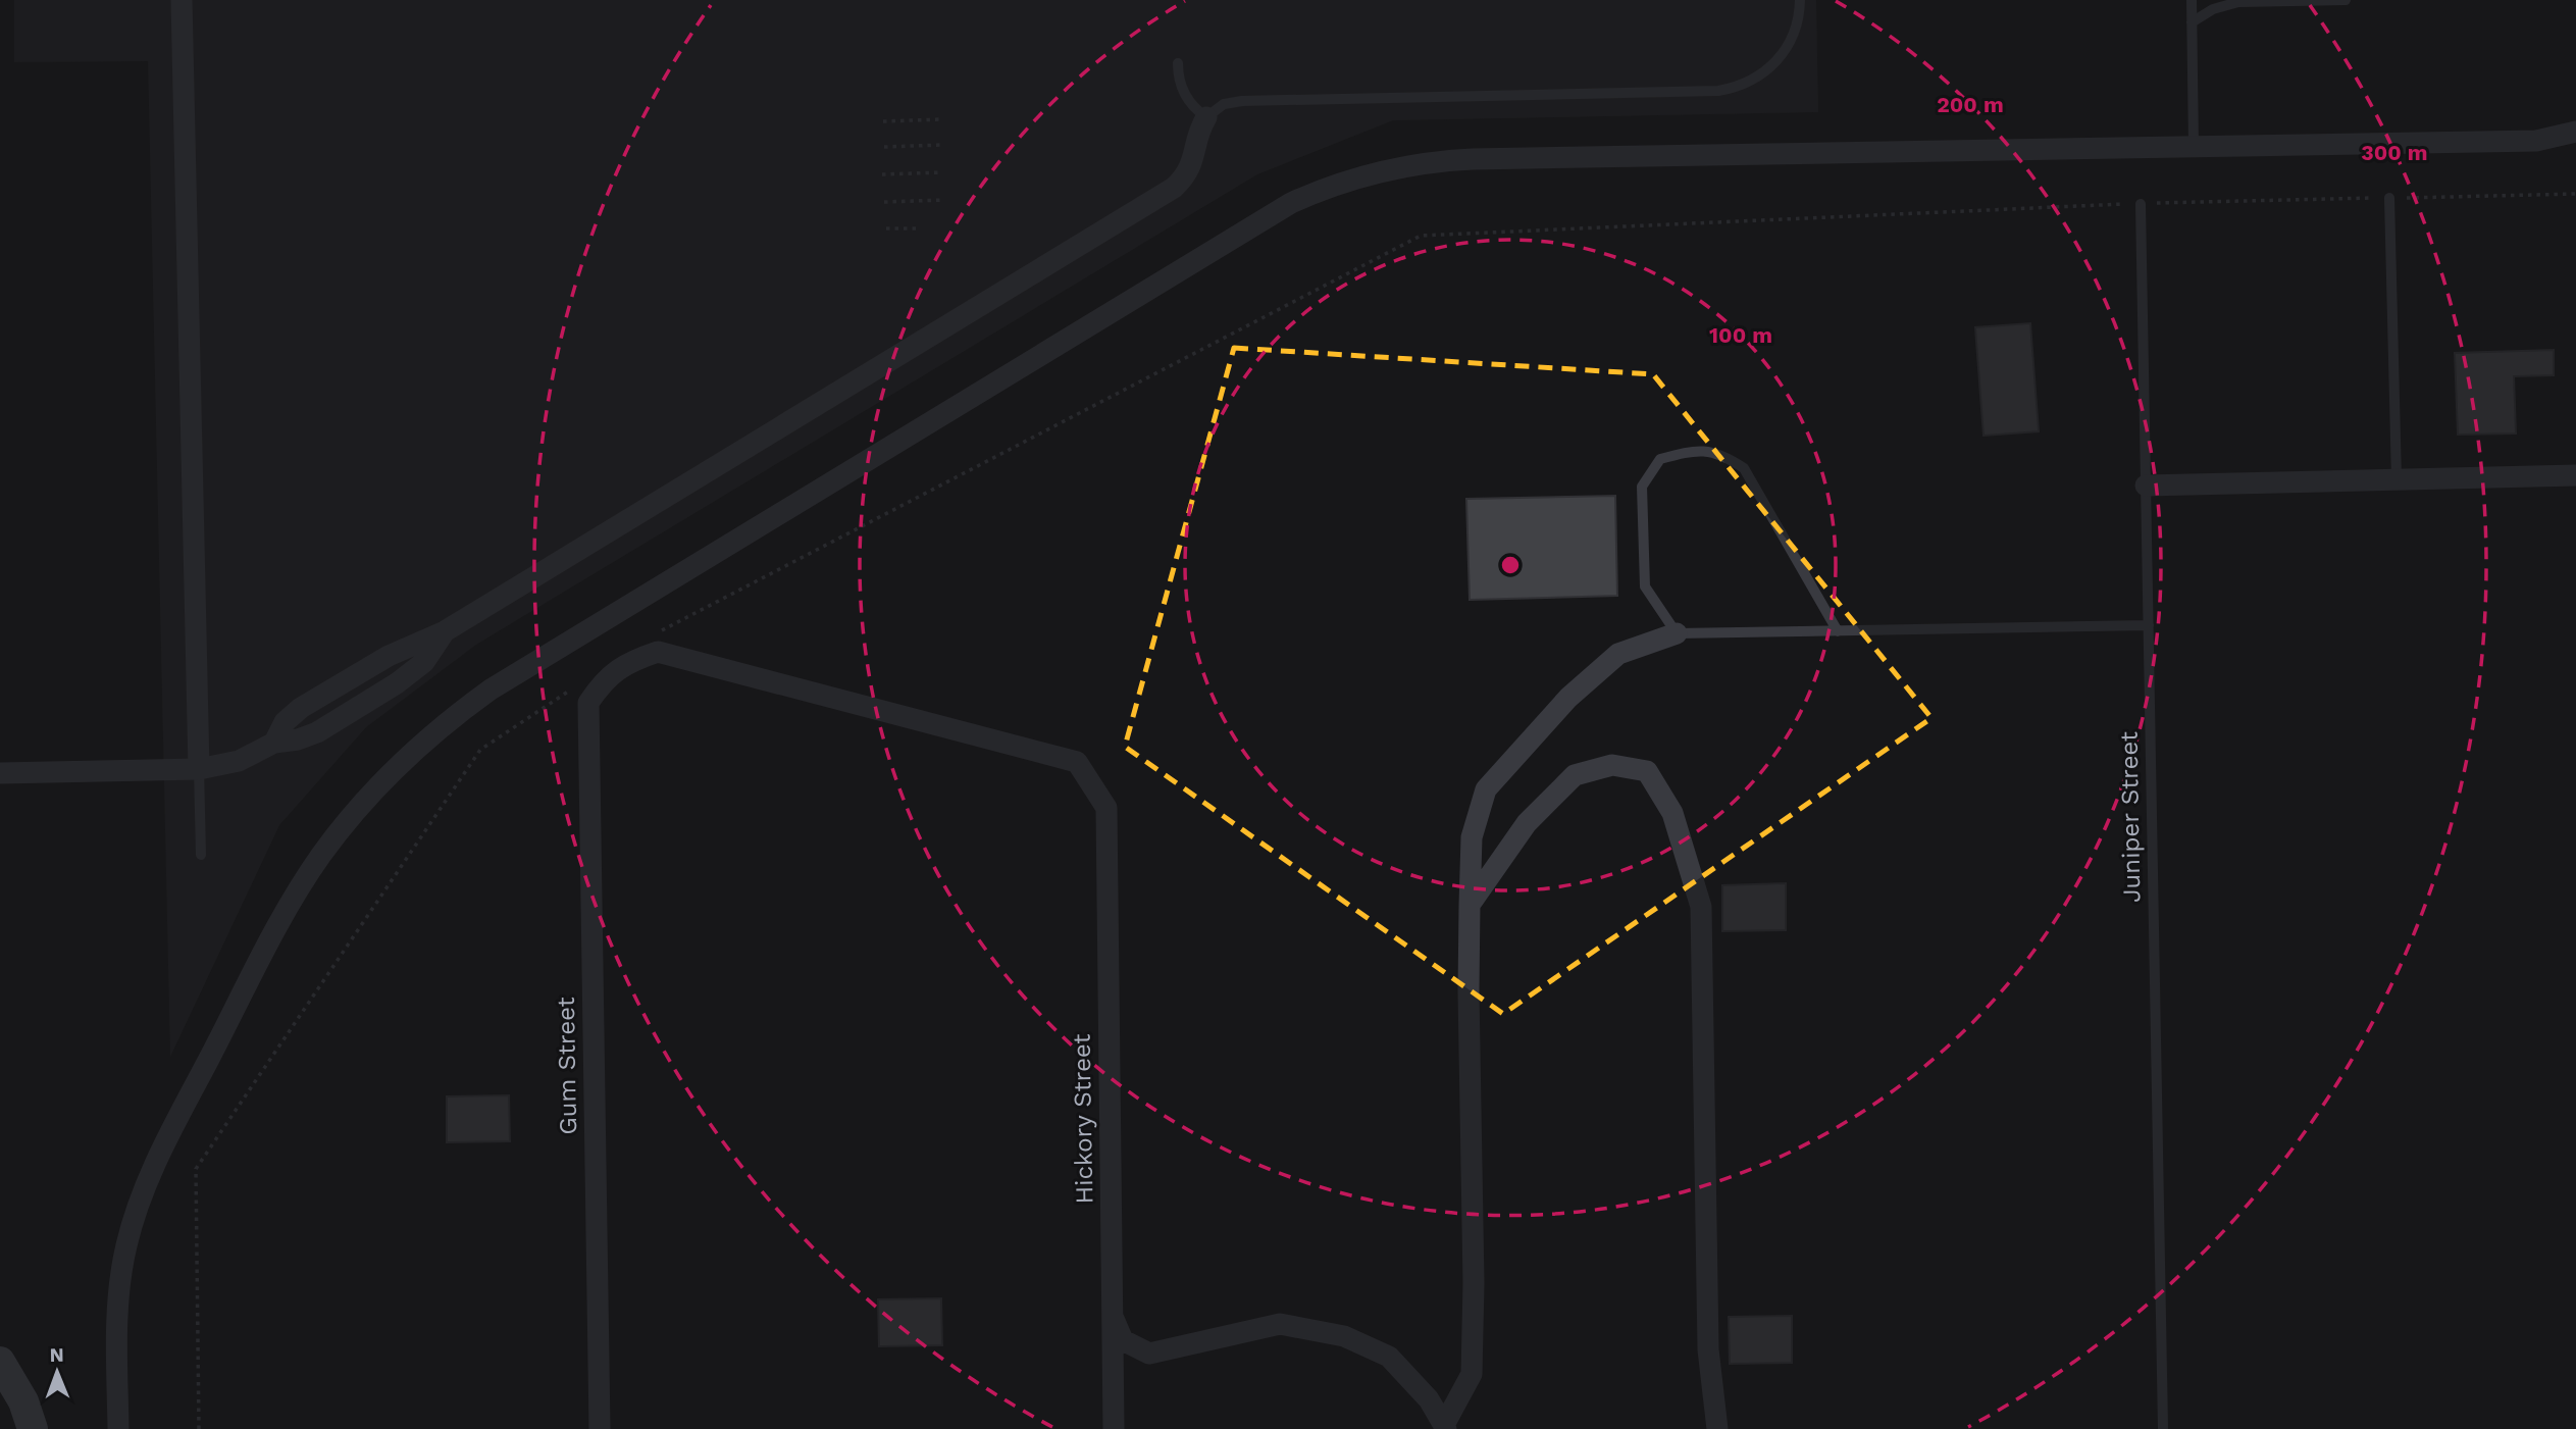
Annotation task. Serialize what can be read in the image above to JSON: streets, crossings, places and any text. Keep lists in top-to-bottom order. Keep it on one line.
{"streets":{"street":["Gum Street","Hickory Street"],"lane":["Juniper Street"]},"crossings":[["Gum Street","Hickory Street"]],"north":"top","rings":["200 m","300 m","100 m"]}
